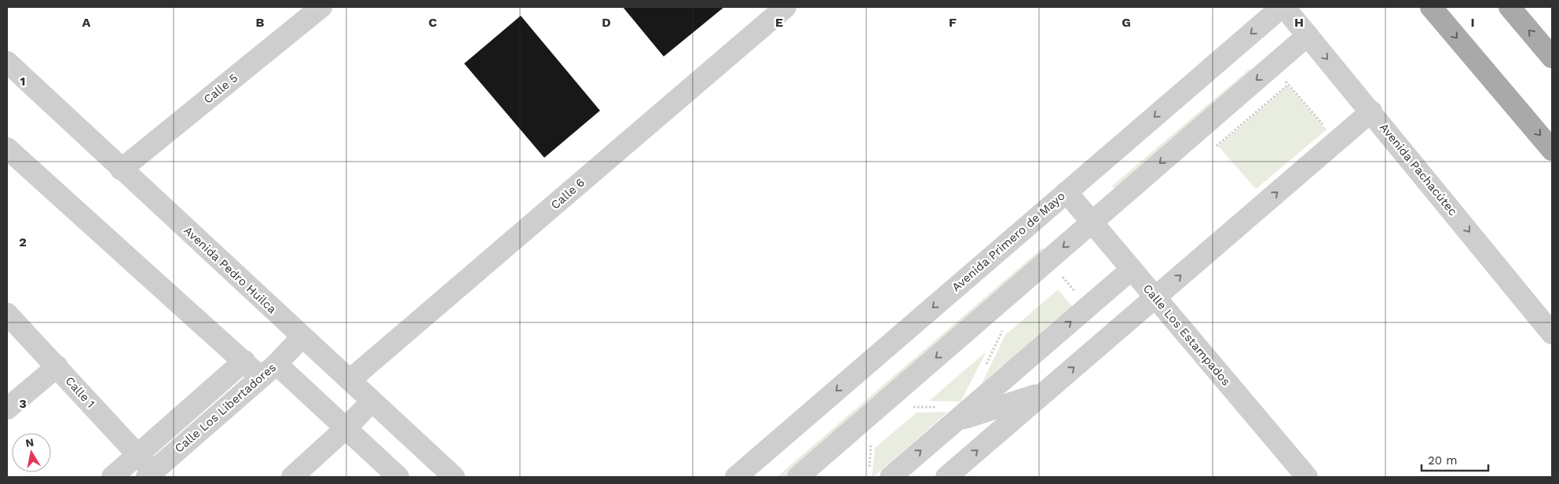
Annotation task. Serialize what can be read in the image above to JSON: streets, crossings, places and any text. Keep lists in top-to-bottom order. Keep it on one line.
{"streets":{"street":["Calle 5","Avenida Pachacútec","Calle 6","Avenida Primero de Mayo","Avenida Pedro Huilca","Calle Los Estampados","Calle 1","Calle Los Libertadores"]},"crossings":[["Calle 5","Avenida Pedro Huilca"],["Avenida Pachacútec","Avenida Primero de Mayo"],["Calle 6","Avenida Pedro Huilca"],["Avenida Primero de Mayo","Calle Los Estampados"],["Avenida Pedro Huilca","Calle Los Libertadores"],["Calle 1","Calle Los Libertadores"]],"one_way":["Avenida Pachacútec"],"scale_bar":"20 m","north":"top","grid":{"columns":["A","B","C","D","E","F","G","H","I"],"rows":["1","2","3"]}}
